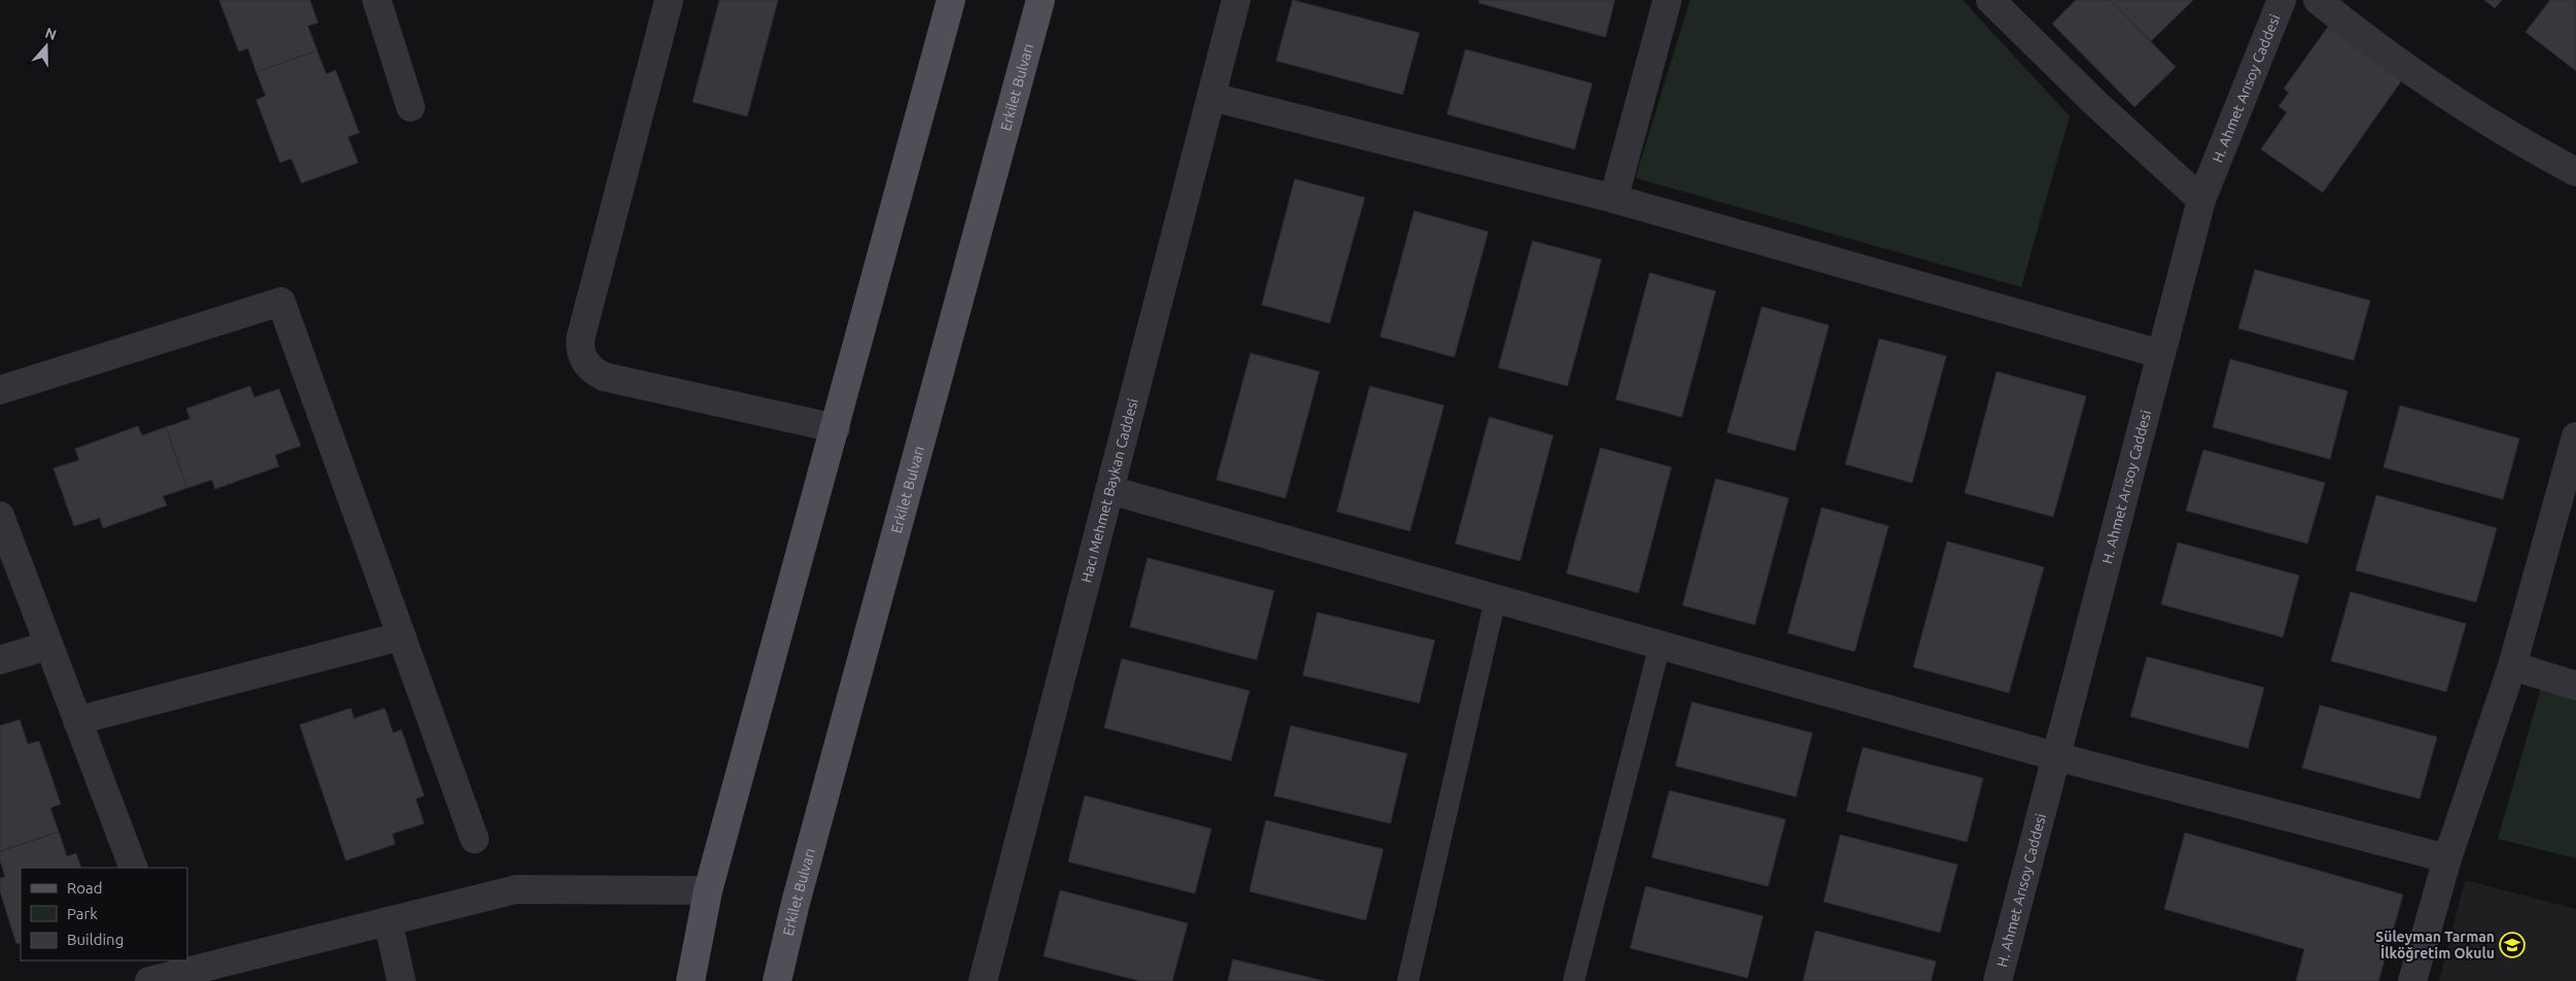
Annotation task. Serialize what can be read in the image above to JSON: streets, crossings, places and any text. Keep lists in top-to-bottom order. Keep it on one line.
{"streets":{"main road":["Erkilet Bulvarı"],"street":["H. Ahmet Arısoy Caddesi","Hacı Mehmet Baykan Caddesi"]},"places":{"school or university":["Süleyman Tarman İlköğretim Okulu"]},"legend":["Road","Park","Building"],"north":"top"}
